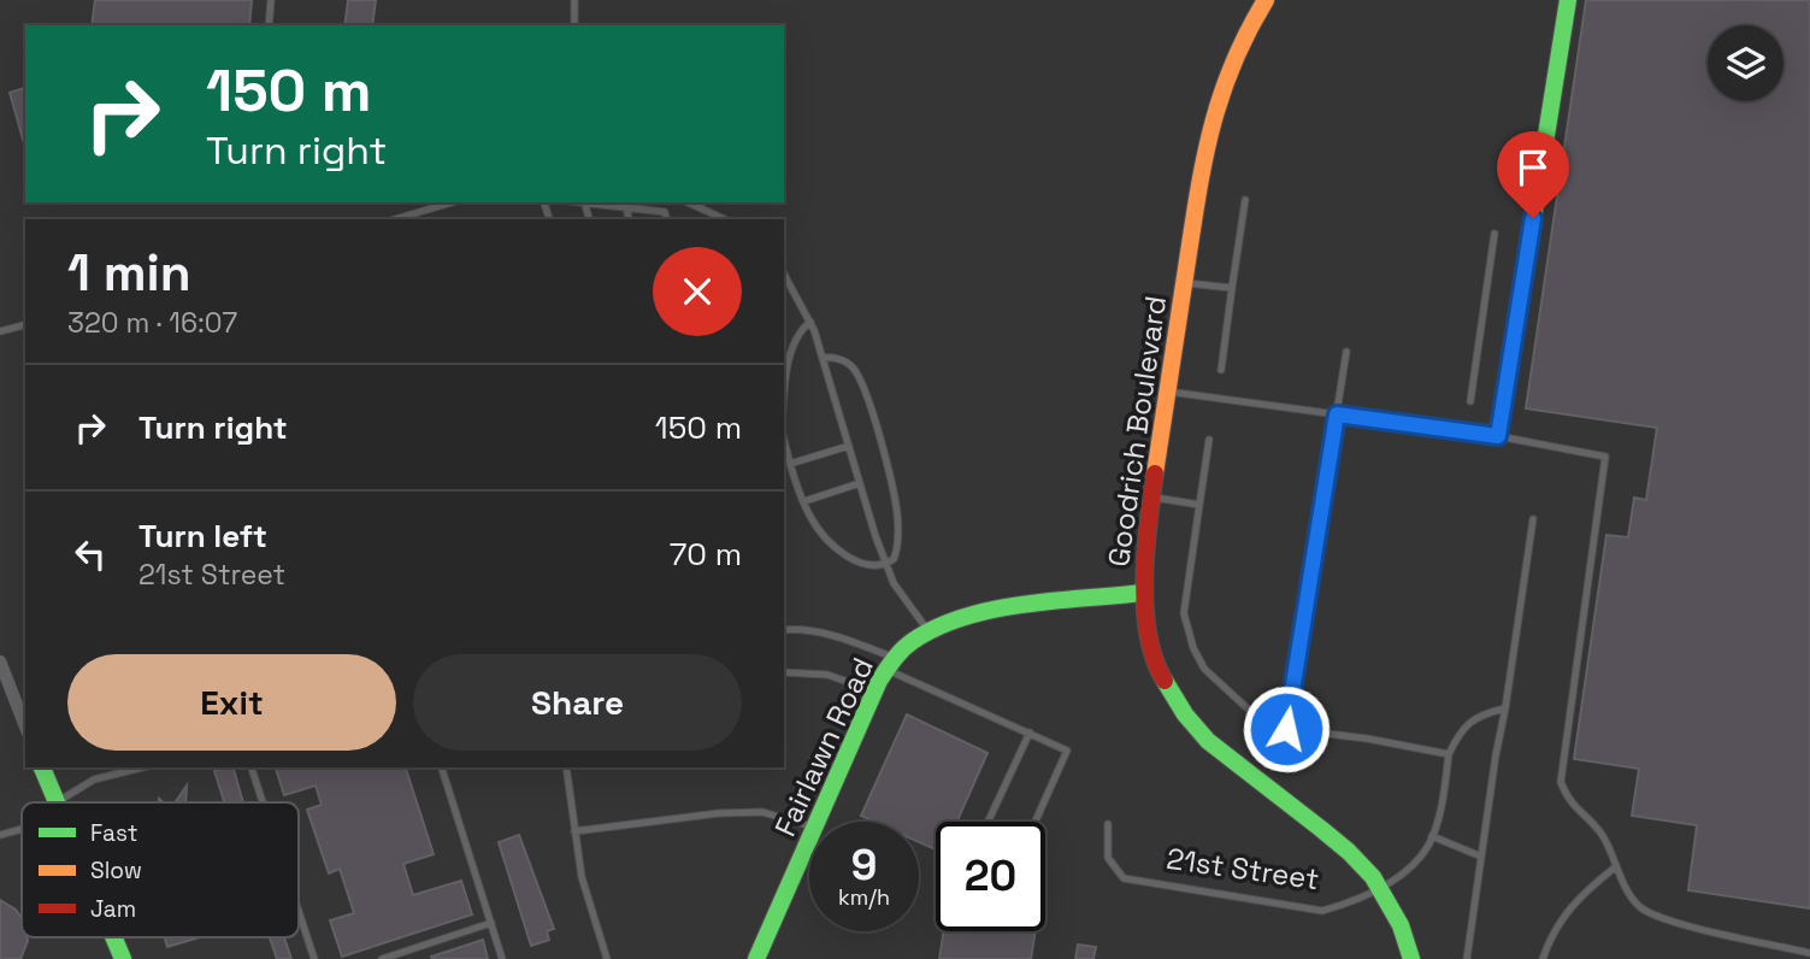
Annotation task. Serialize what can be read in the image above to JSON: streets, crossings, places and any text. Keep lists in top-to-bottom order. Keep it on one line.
{"streets":{"street":["Goodrich Boulevard","Fairlawn Road"],"lane":["21st Street"]},"crossings":[["Goodrich Boulevard","Fairlawn Road"],["Goodrich Boulevard","21st Street"]],"legend":["Fast","Slow","Jam"],"page":{"turn":["150 m","Turn right"],"heading":["1 min","320 m · 16:07"],"list":[{"name":"Turn right","value":"150 m"},{"name":"Turn left","note":"21st Street","value":"70 m"}],"buttons":["Exit","Share"],"speed":"9 km/h","limit":"20"}}
